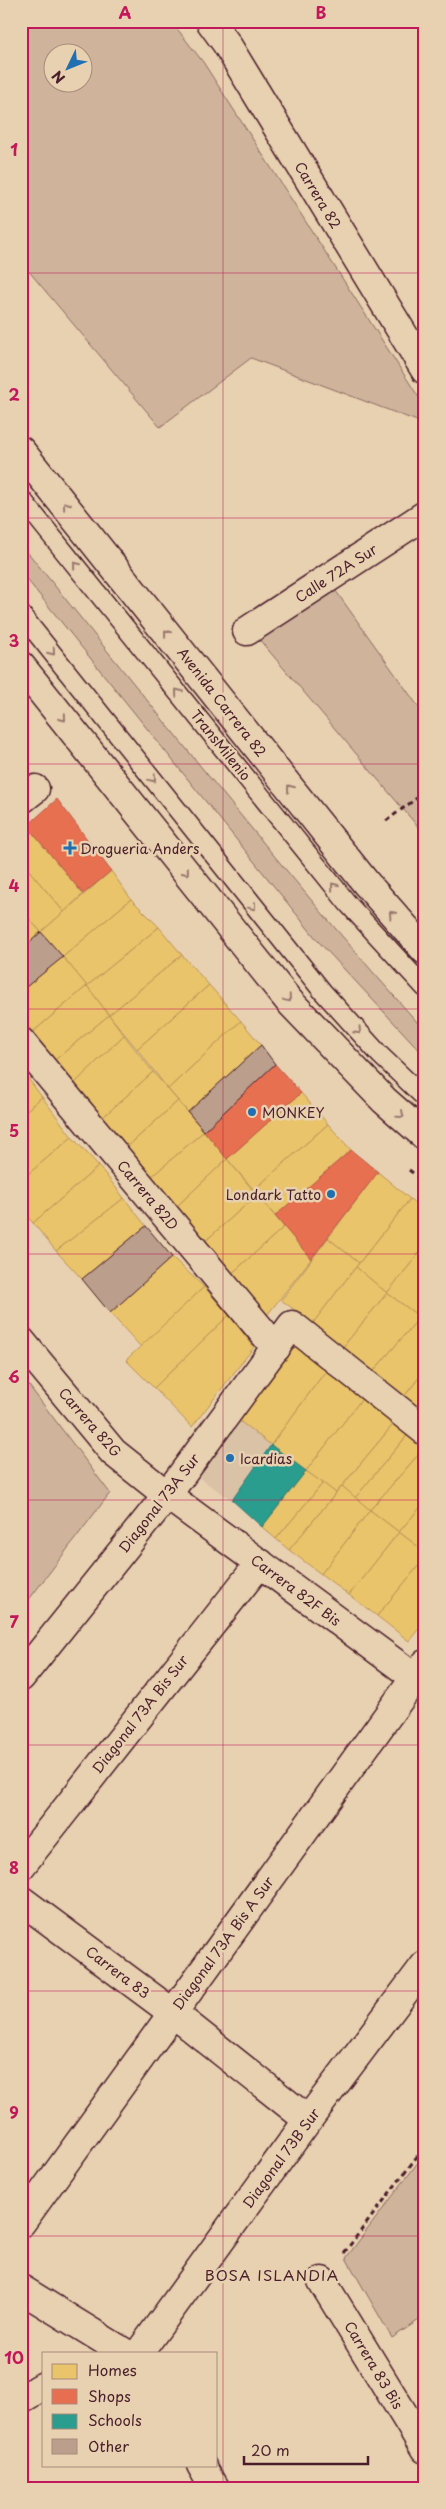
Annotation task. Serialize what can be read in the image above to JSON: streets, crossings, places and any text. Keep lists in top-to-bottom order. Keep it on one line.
{"streets":{"street":["Carrera 82","Calle 72A Sur","Avenida Carrera 82","Carrera 82D","Carrera 82G","Diagonal 73A Sur","Carrera 82F Bis","Diagonal 73A Bis Sur","Diagonal 73A Bis A Sur","Carrera 83","Diagonal 73B Sur","Carrera 83 Bis"],"lane":["TransMilenio"]},"crossings":[["Carrera 82D","Diagonal 73A Sur"],["Carrera 82G","Diagonal 73A Sur"],["Carrera 82G","Carrera 82F Bis"],["Diagonal 73A Sur","Carrera 82F Bis"],["Carrera 82F Bis","Diagonal 73A Bis Sur"],["Carrera 82F Bis","Diagonal 73A Bis A Sur"],["Diagonal 73A Bis A Sur","Carrera 83"],["Carrera 83","Diagonal 73B Sur"]],"districts":["BOSA ISLANDIA"],"places":{"health":["Drogueria Anders"],"other":["MONKEY","Londark Tatto","Icardias"]},"legend":["Homes","Shops","Schools","Other"],"scale_bar":"20 m","north":"bottom left","grid":{"columns":["A","B"],"rows":["1","2","3","4","5","6","7","8","9","10"]}}
